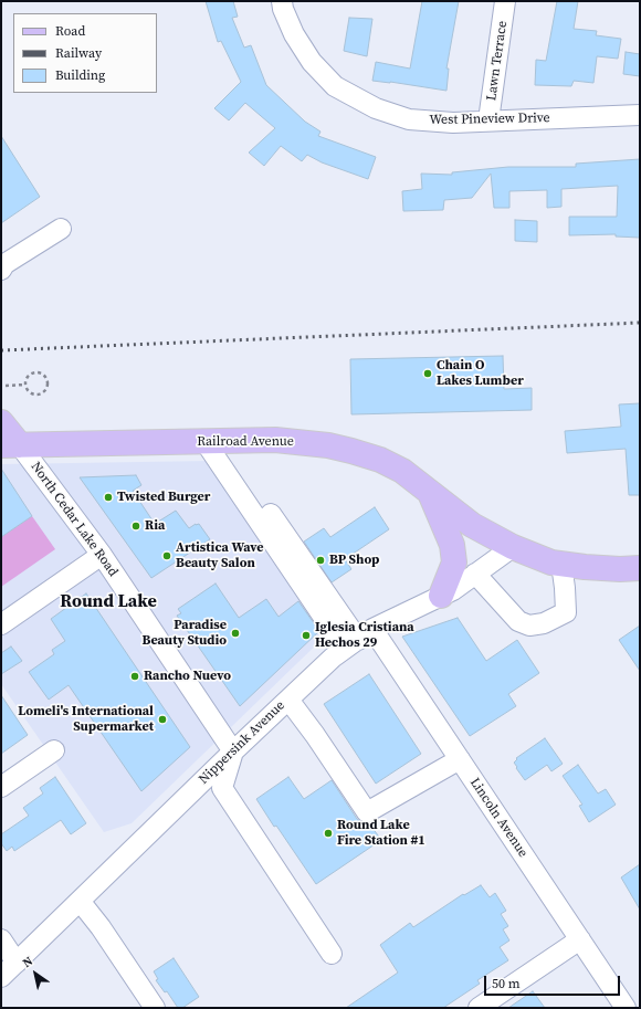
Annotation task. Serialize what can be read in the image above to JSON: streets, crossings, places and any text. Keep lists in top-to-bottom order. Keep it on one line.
{"streets":{"main road":["Railroad Avenue","North Cedar Lake Road"],"street":["Lawn Terrace","West Pineview Drive","Nippersink Avenue","Lincoln Avenue"]},"crossings":[["Lawn Terrace","West Pineview Drive"],["Railroad Avenue","North Cedar Lake Road"],["Railroad Avenue","Nippersink Avenue"],["North Cedar Lake Road","Nippersink Avenue"],["Nippersink Avenue","Lincoln Avenue"]],"districts":["Round Lake"],"places":["Chain O Lakes Lumber","Twisted Burger","Ria","Artistica Wave Beauty Salon","BP Shop","Paradise Beauty Studio","Iglesia Cristiana Hechos 29","Rancho Nuevo","Lomeli's International Supermarket","Round Lake Fire Station #1"],"legend":["Road","Railway","Building"],"scale_bar":"50 m","north":"top left"}
